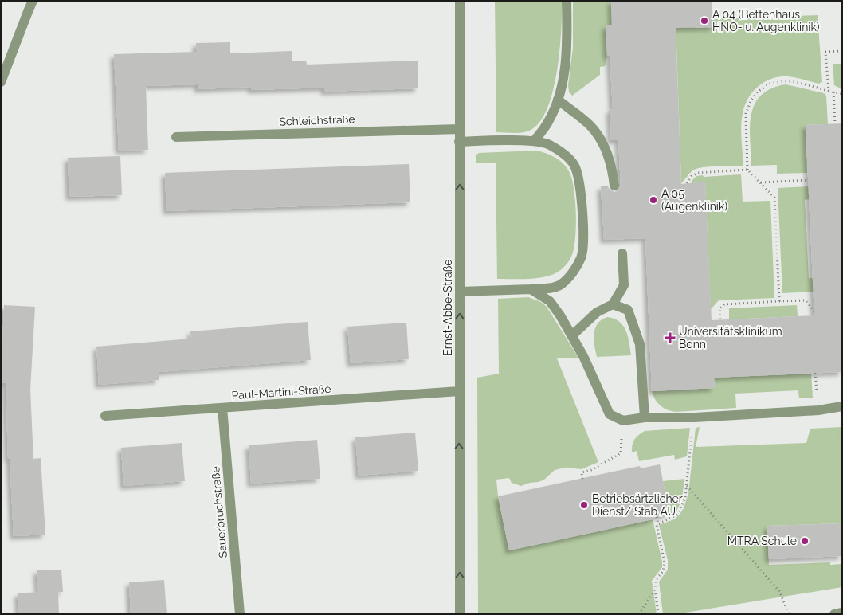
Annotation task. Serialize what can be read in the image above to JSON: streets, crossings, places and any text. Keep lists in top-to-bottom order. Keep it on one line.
{"streets":{"street":["Schleichstraße","Ernst-Abbe-Straße","Paul-Martini-Straße","Sauerbruchstraße"]},"crossings":[["Schleichstraße","Ernst-Abbe-Straße"],["Ernst-Abbe-Straße","Paul-Martini-Straße"],["Paul-Martini-Straße","Sauerbruchstraße"]],"one_way":["Ernst-Abbe-Straße"],"places":{"other":["A 04 (Bettenhaus HNO- u. Augenklinik)","A 05 (Augenklinik)","Betriebsärtzlicher Dienst/ Stab AU","MTRA Schule"],"health":["Universitätsklinikum Bonn"]}}
